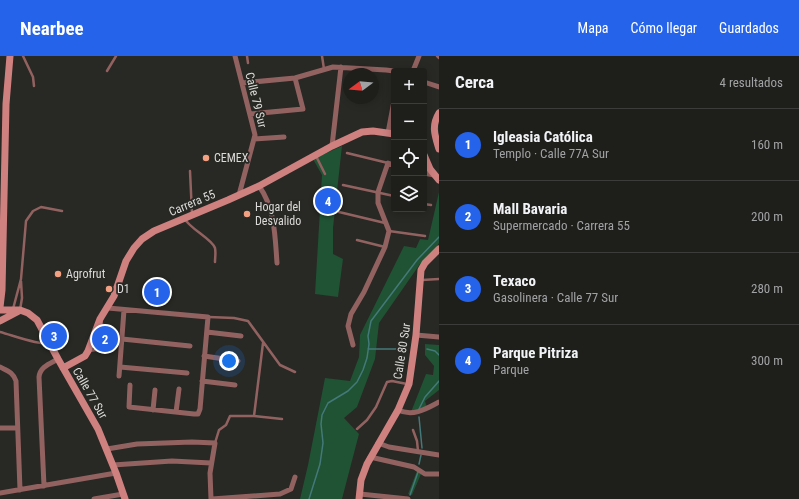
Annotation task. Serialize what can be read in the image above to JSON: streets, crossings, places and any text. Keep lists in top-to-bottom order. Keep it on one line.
{"streets":{"street":["Calle 79 Sur","Carrera 55","Calle 80 Sur","Calle 77 Sur"]},"crossings":[["Calle 79 Sur","Carrera 55"],["Carrera 55","Calle 77 Sur"]],"places":["CEMEX","Hogar del Desvalido","Agrofrut","D1"],"north":"left","page":{"header":"Nearbee","nav":["Mapa","Cómo llegar","Guardados"],"heading":["Cerca","4 resultados"],"map_buttons":["+","−"],"list":[{"mark":"1","name":"Igleasia Católica","note":"Templo · Calle 77A Sur","value":"160 m"},{"mark":"2","name":"Mall Bavaria","note":"Supermercado · Carrera 55","value":"200 m"},{"mark":"3","name":"Texaco","note":"Gasolinera · Calle 77 Sur","value":"280 m"},{"mark":"4","name":"Parque Pitriza","note":"Parque","value":"300 m"}],"pins":["4","1","3","2"]}}
